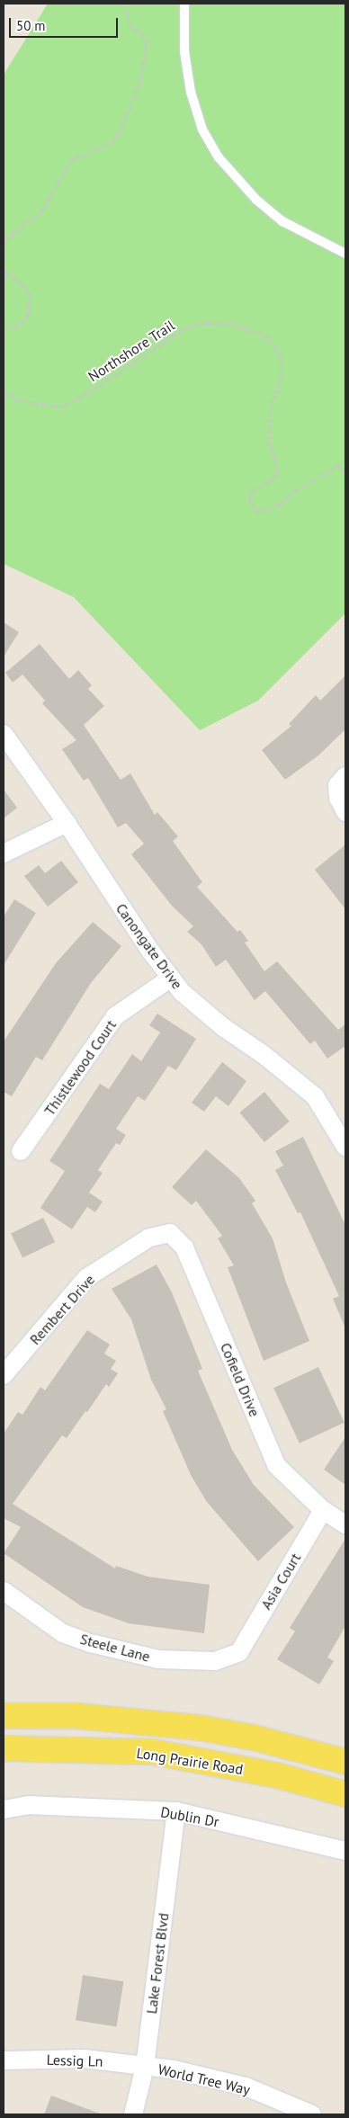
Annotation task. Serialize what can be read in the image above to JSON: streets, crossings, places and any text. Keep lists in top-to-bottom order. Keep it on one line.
{"streets":{"main road":["Long Prairie Road"],"street":["Canongate Drive","Thistlewood Court","Rembert Drive","Cofield Drive","Asia Court","Steele Lane","Dublin Dr","Lake Forest Blvd","Lessig Ln","World Tree Way"],"path":["Northshore Trail"]},"crossings":[["Canongate Drive","Thistlewood Court"],["Rembert Drive","Cofield Drive"],["Cofield Drive","Asia Court"],["Asia Court","Steele Lane"],["Dublin Dr","Lake Forest Blvd"],["Lake Forest Blvd","Lessig Ln"],["Lake Forest Blvd","World Tree Way"],["Lessig Ln","World Tree Way"]],"scale_bar":"50 m"}
